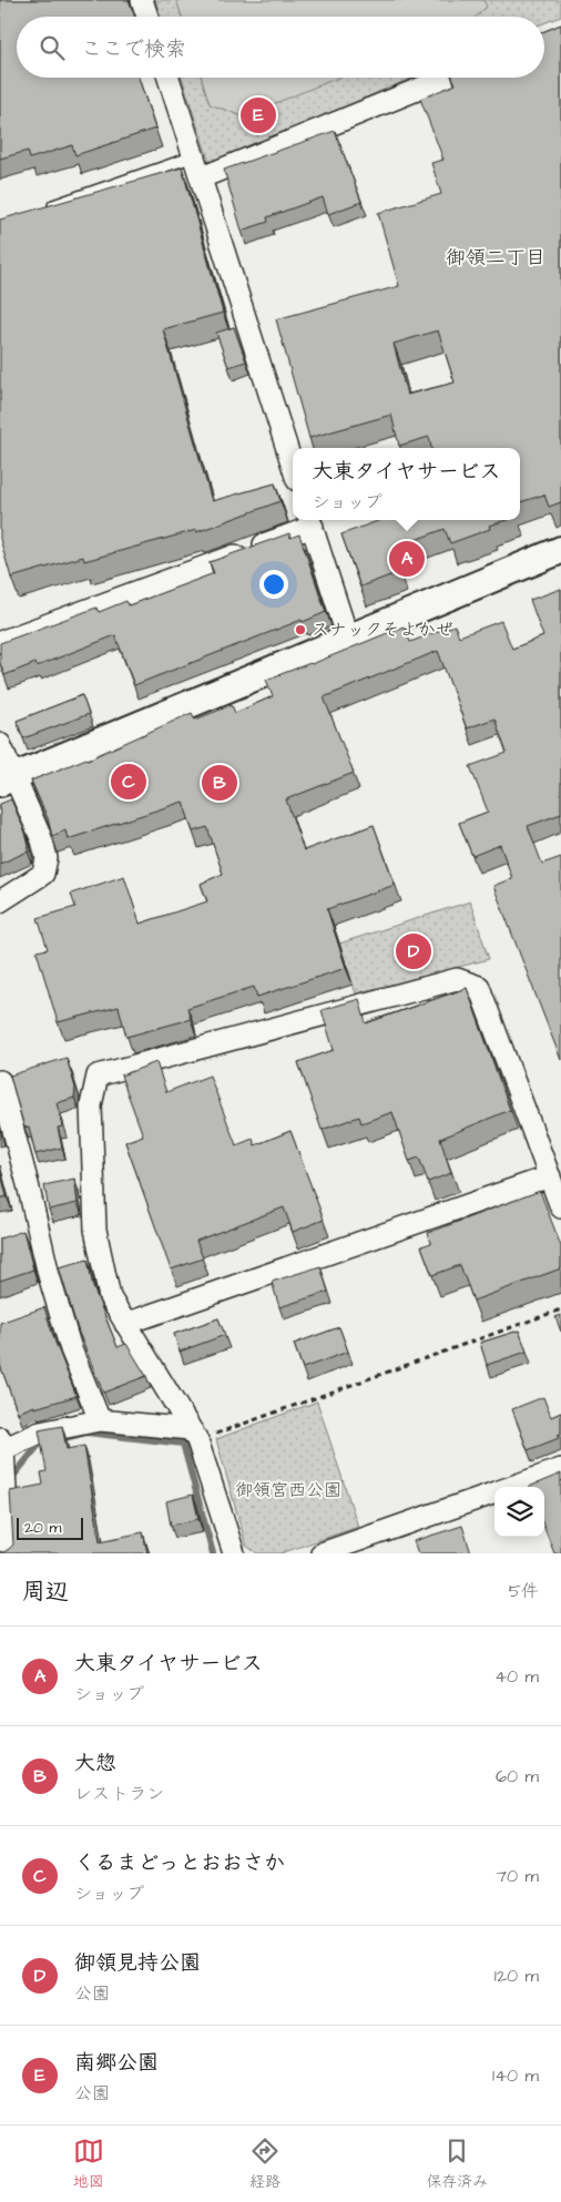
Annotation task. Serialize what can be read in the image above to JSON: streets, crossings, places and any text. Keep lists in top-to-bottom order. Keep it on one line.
{"districts":["御領二丁目"],"parks":["御領宮西公園"],"places":["スナックそよかぜ"],"scale_bar":"20 m","page":{"search":"ここで検索","pins":["E","A","C","B","D"],"popup":["大東タイヤサービス","ショップ"],"scale":"20 m","heading":["周辺","5件"],"list":[{"mark":"A","name":"大東タイヤサービス","note":"ショップ","value":"40 m"},{"mark":"B","name":"大惣","note":"レストラン","value":"60 m"},{"mark":"C","name":"くるまどっとおおさか","note":"ショップ","value":"70 m"},{"mark":"D","name":"御領見持公園","note":"公園","value":"120 m"},{"mark":"E","name":"南郷公園","note":"公園","value":"140 m"}],"nav":["地図","経路","保存済み"]}}
